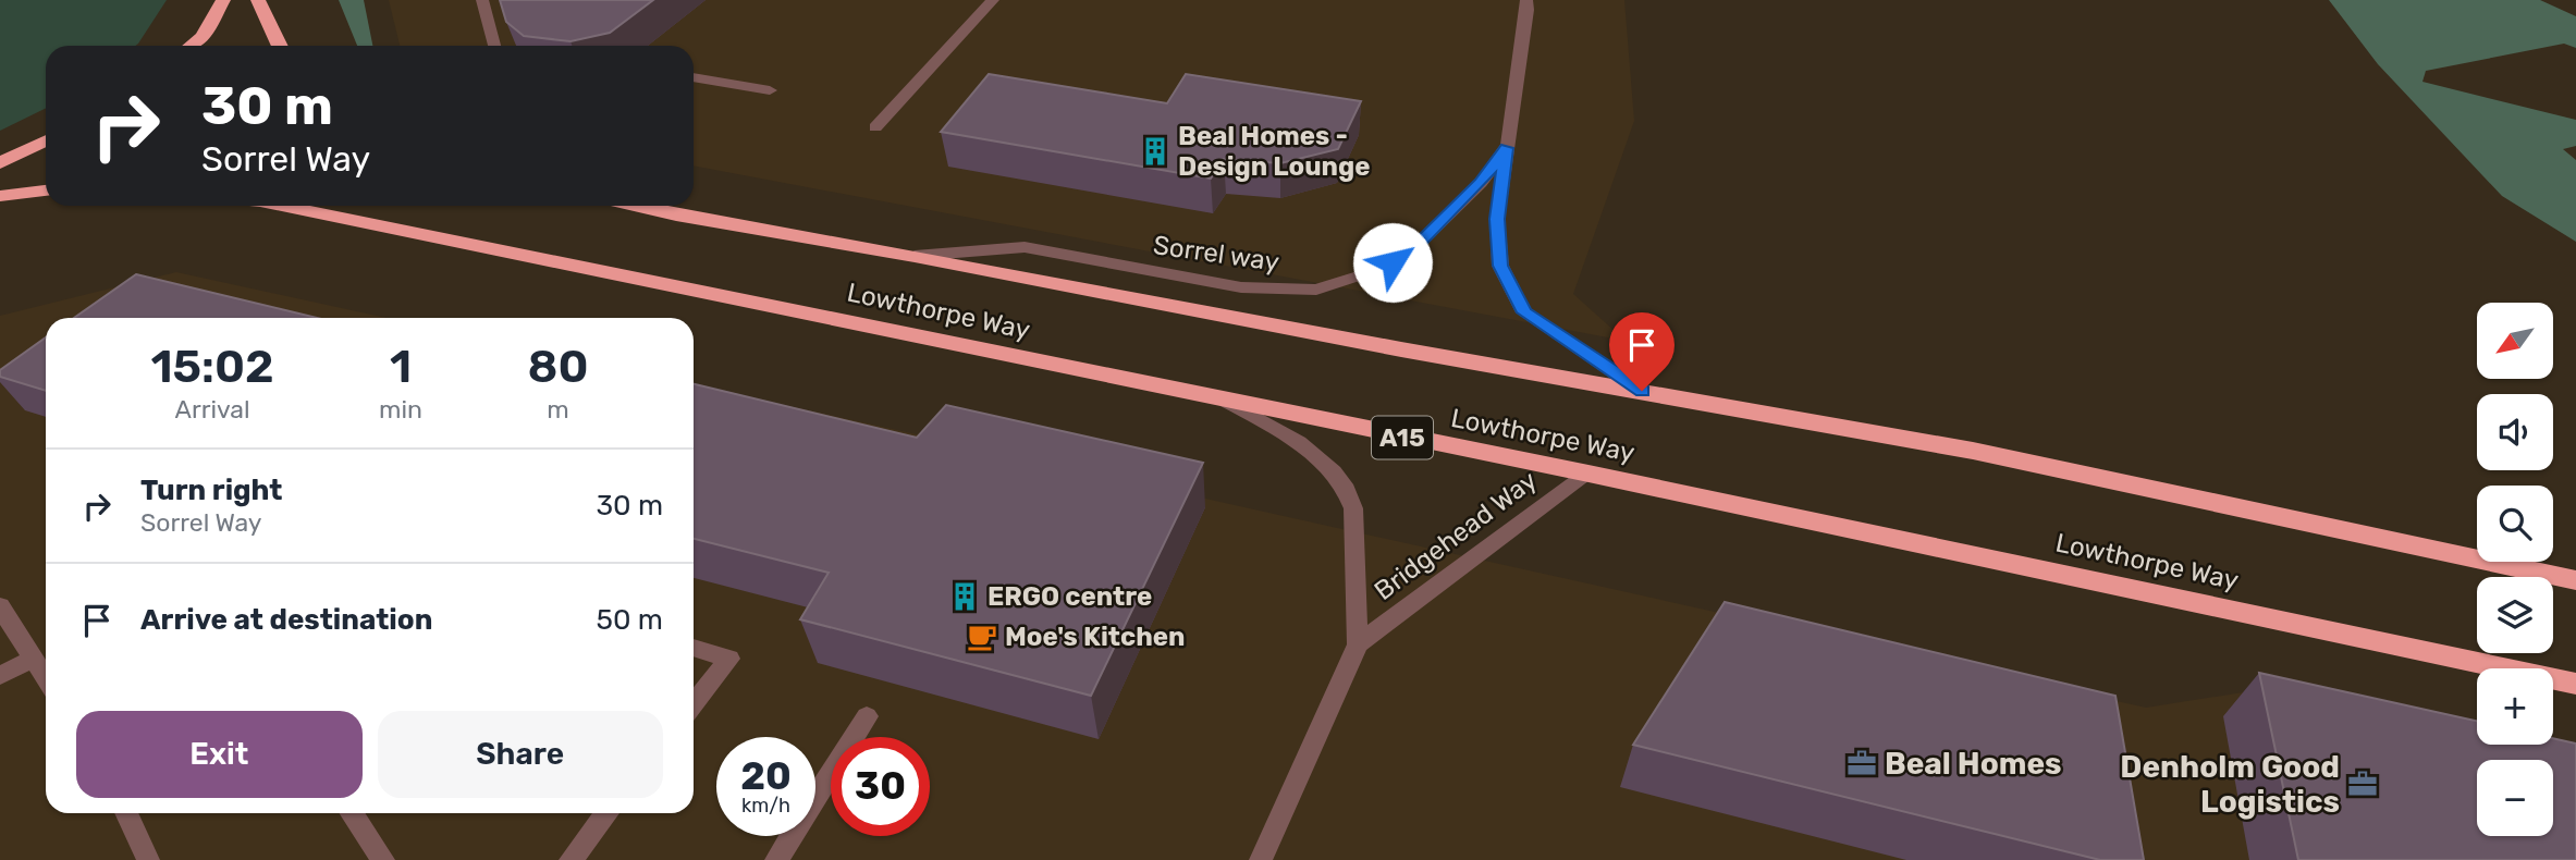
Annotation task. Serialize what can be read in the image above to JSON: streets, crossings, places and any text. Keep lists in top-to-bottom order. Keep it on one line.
{"streets":{"highway":["Lowthorpe Way","A15"],"street":["Sorrel way","Bridgehead Way"]},"crossings":[["Sorrel way","Lowthorpe Way"],["Lowthorpe Way","Bridgehead Way"]],"places":{"building":["Beal Homes - Design Lounge","ERGO centre"],"cafe":["Moe's Kitchen"],"office":["Beal Homes","Denholm Good Logistics"]},"north":"bottom left","page":{"turn":["30 m","Sorrel Way"],"map_buttons":["+","−"],"eta":["15:02","Arrival","1","min","80","m"],"list":[{"name":"Turn right","note":"Sorrel Way","value":"30 m"},{"name":"Arrive at destination","value":"50 m"}],"buttons":["Exit","Share"],"speed":"20 km/h","limit":"30"}}
